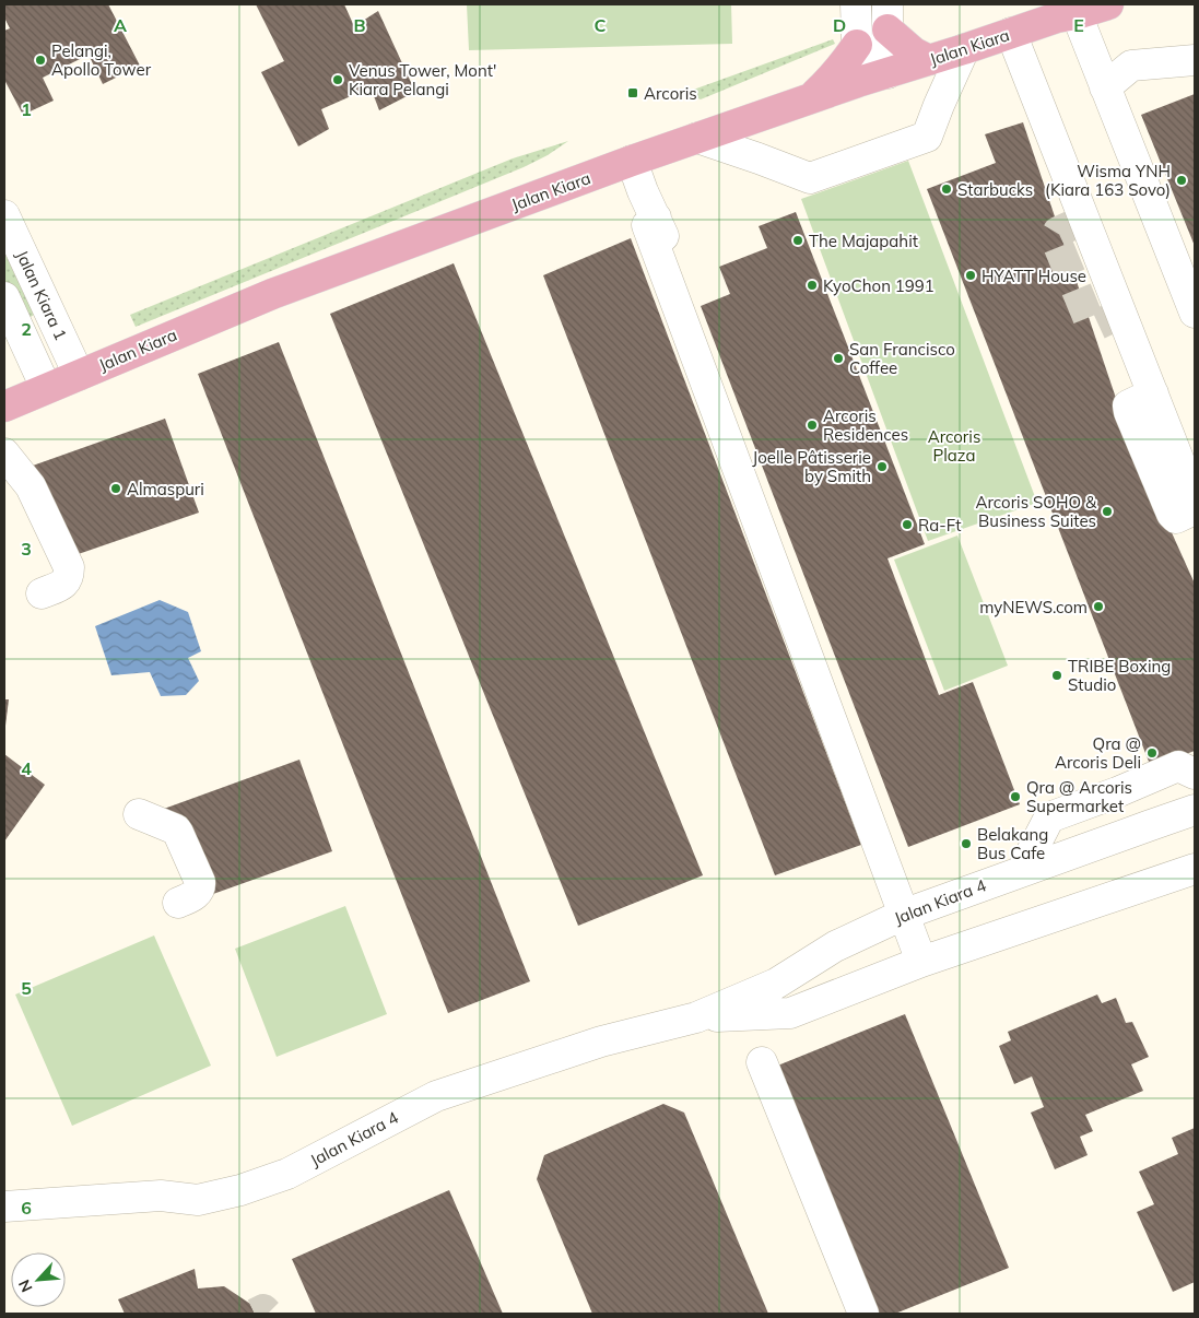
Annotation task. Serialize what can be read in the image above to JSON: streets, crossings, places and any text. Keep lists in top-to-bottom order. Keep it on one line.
{"streets":{"main road":["Jalan Kiara"],"street":["Jalan Kiara 1","Jalan Kiara 4"]},"crossings":[["Jalan Kiara","Jalan Kiara 1"]],"parks":["Arcoris Plaza"],"places":{"other":["Pelangi, Apollo Tower","Venus Tower, Mont' Kiara Pelangi","Wisma YNH (Kiara 163 Sovo)","Starbucks","The Majapahit","HYATT House","KyoChon 1991","San Francisco Coffee","Arcoris Residences","Joelle Pâtisserie by Smith","Almaspuri","Arcoris SOHO & Business Suites","Ra-Ft","myNEWS.com","TRIBE Boxing Studio","Qra @ Arcoris Deli","Qra @ Arcoris Supermarket","Belakang Bus Cafe"],"transit":["Arcoris"]},"north":"bottom left","grid":{"columns":["A","B","C","D","E"],"rows":["1","2","3","4","5","6"]}}
